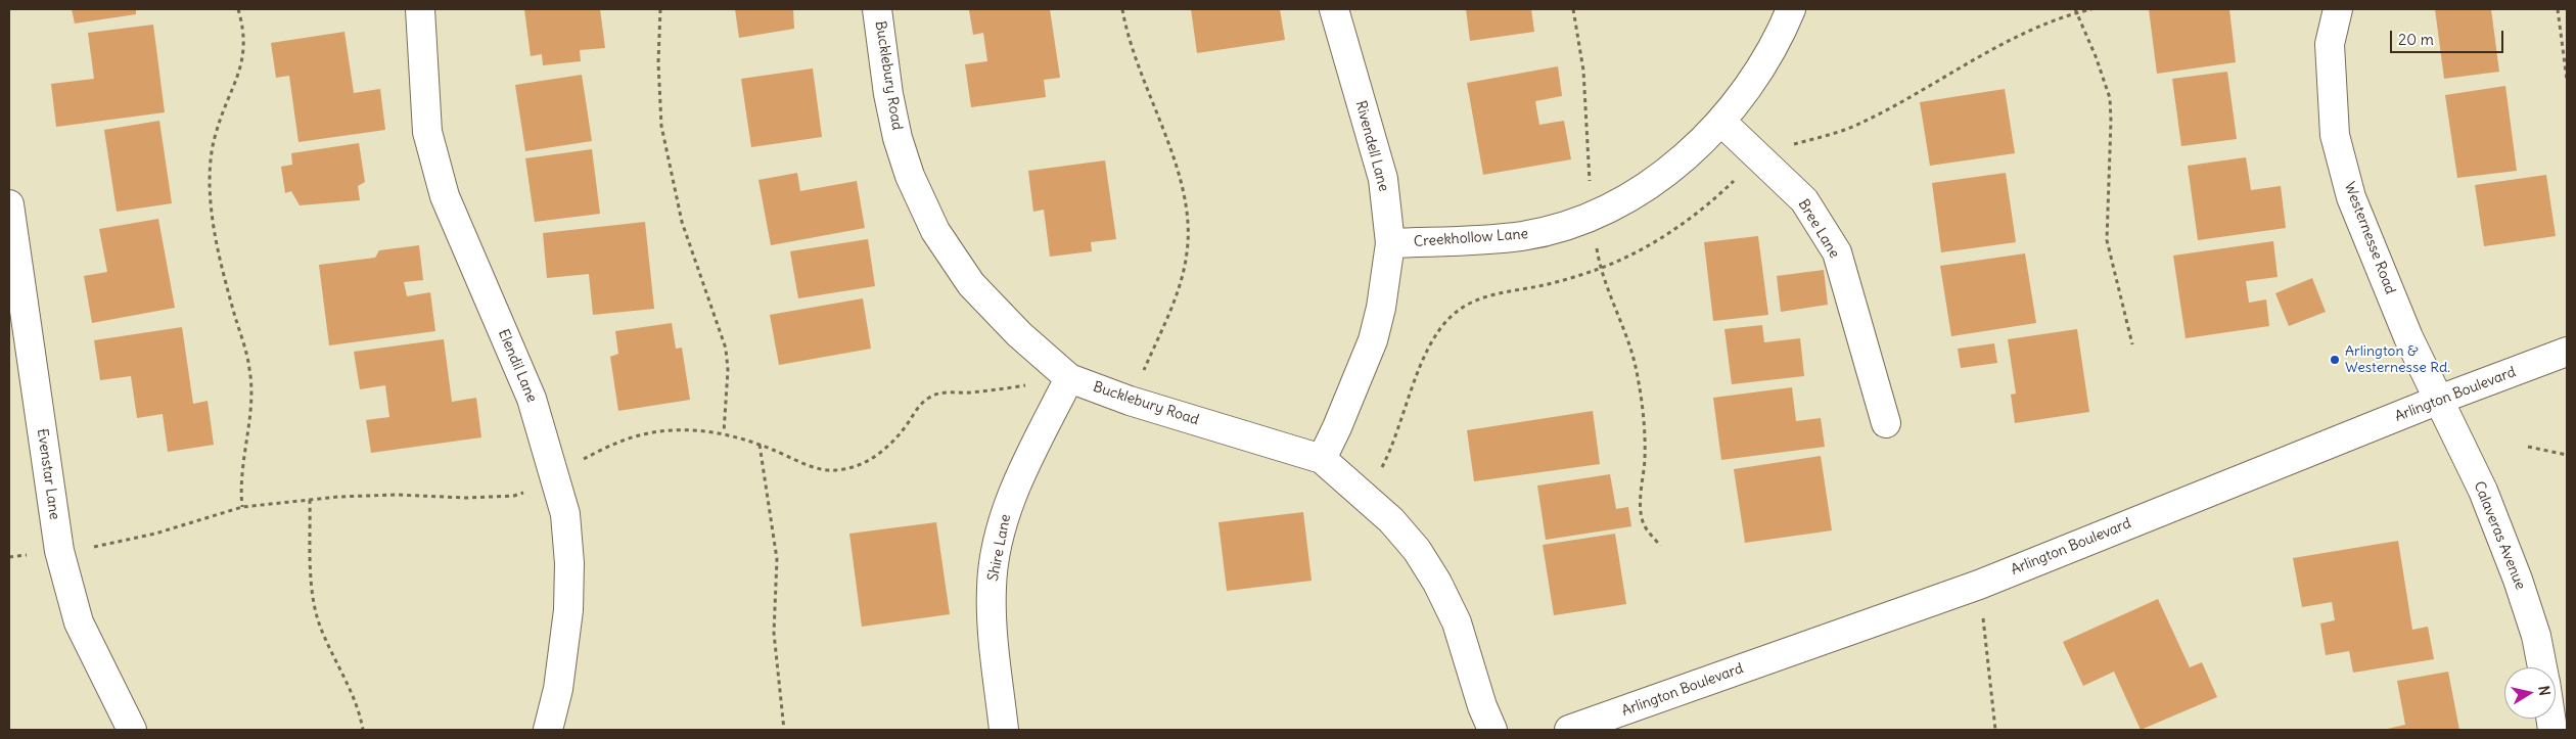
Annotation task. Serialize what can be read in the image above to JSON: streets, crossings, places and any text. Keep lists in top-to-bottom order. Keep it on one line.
{"streets":{"street":["Bucklebury Road","Rivendell Lane","Bree Lane","Creekhollow Lane","Westernesse Road","Elendil Lane","Arlington Boulevard","Evenstar Lane","Calaveras Avenue","Shire Lane"]},"crossings":[["Bucklebury Road","Rivendell Lane"],["Bucklebury Road","Shire Lane"],["Rivendell Lane","Creekhollow Lane"],["Bree Lane","Creekhollow Lane"],["Westernesse Road","Arlington Boulevard"],["Westernesse Road","Calaveras Avenue"],["Arlington Boulevard","Calaveras Avenue"]],"places":["Arlington & Westernesse Rd."],"scale_bar":"20 m","north":"right"}
